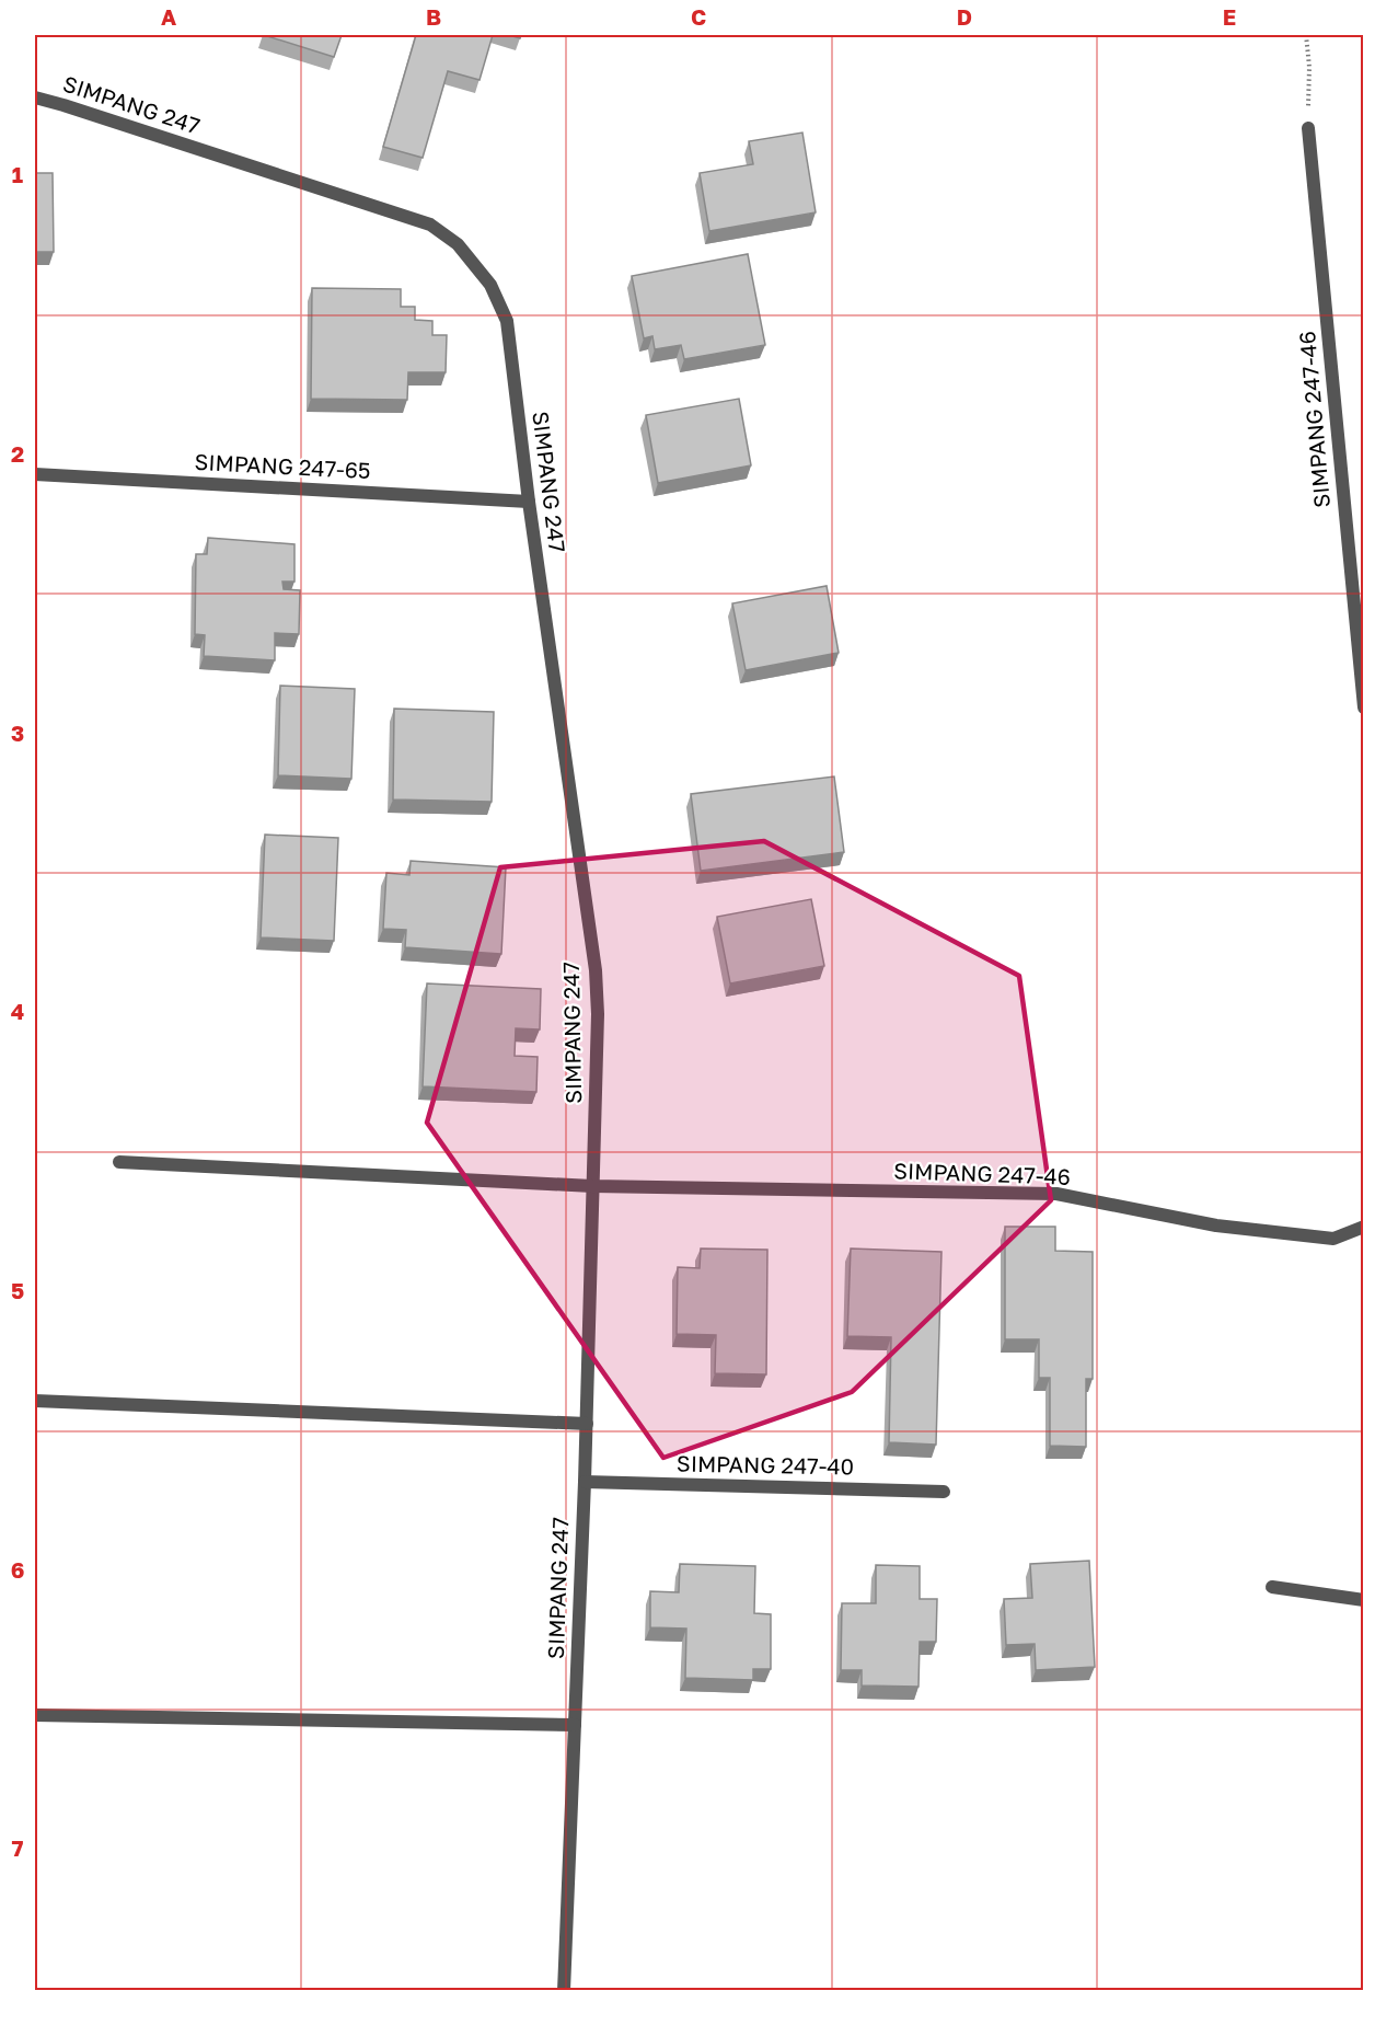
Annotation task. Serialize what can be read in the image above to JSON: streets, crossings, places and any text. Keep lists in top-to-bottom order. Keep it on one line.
{"streets":{"street":["SIMPANG 247","SIMPANG 247-46","SIMPANG 247-65","SIMPANG 247-40"]},"crossings":[["SIMPANG 247","SIMPANG 247-46"],["SIMPANG 247","SIMPANG 247-65"],["SIMPANG 247","SIMPANG 247-40"]],"grid":{"columns":["A","B","C","D","E"],"rows":["1","2","3","4","5","6","7"]}}
